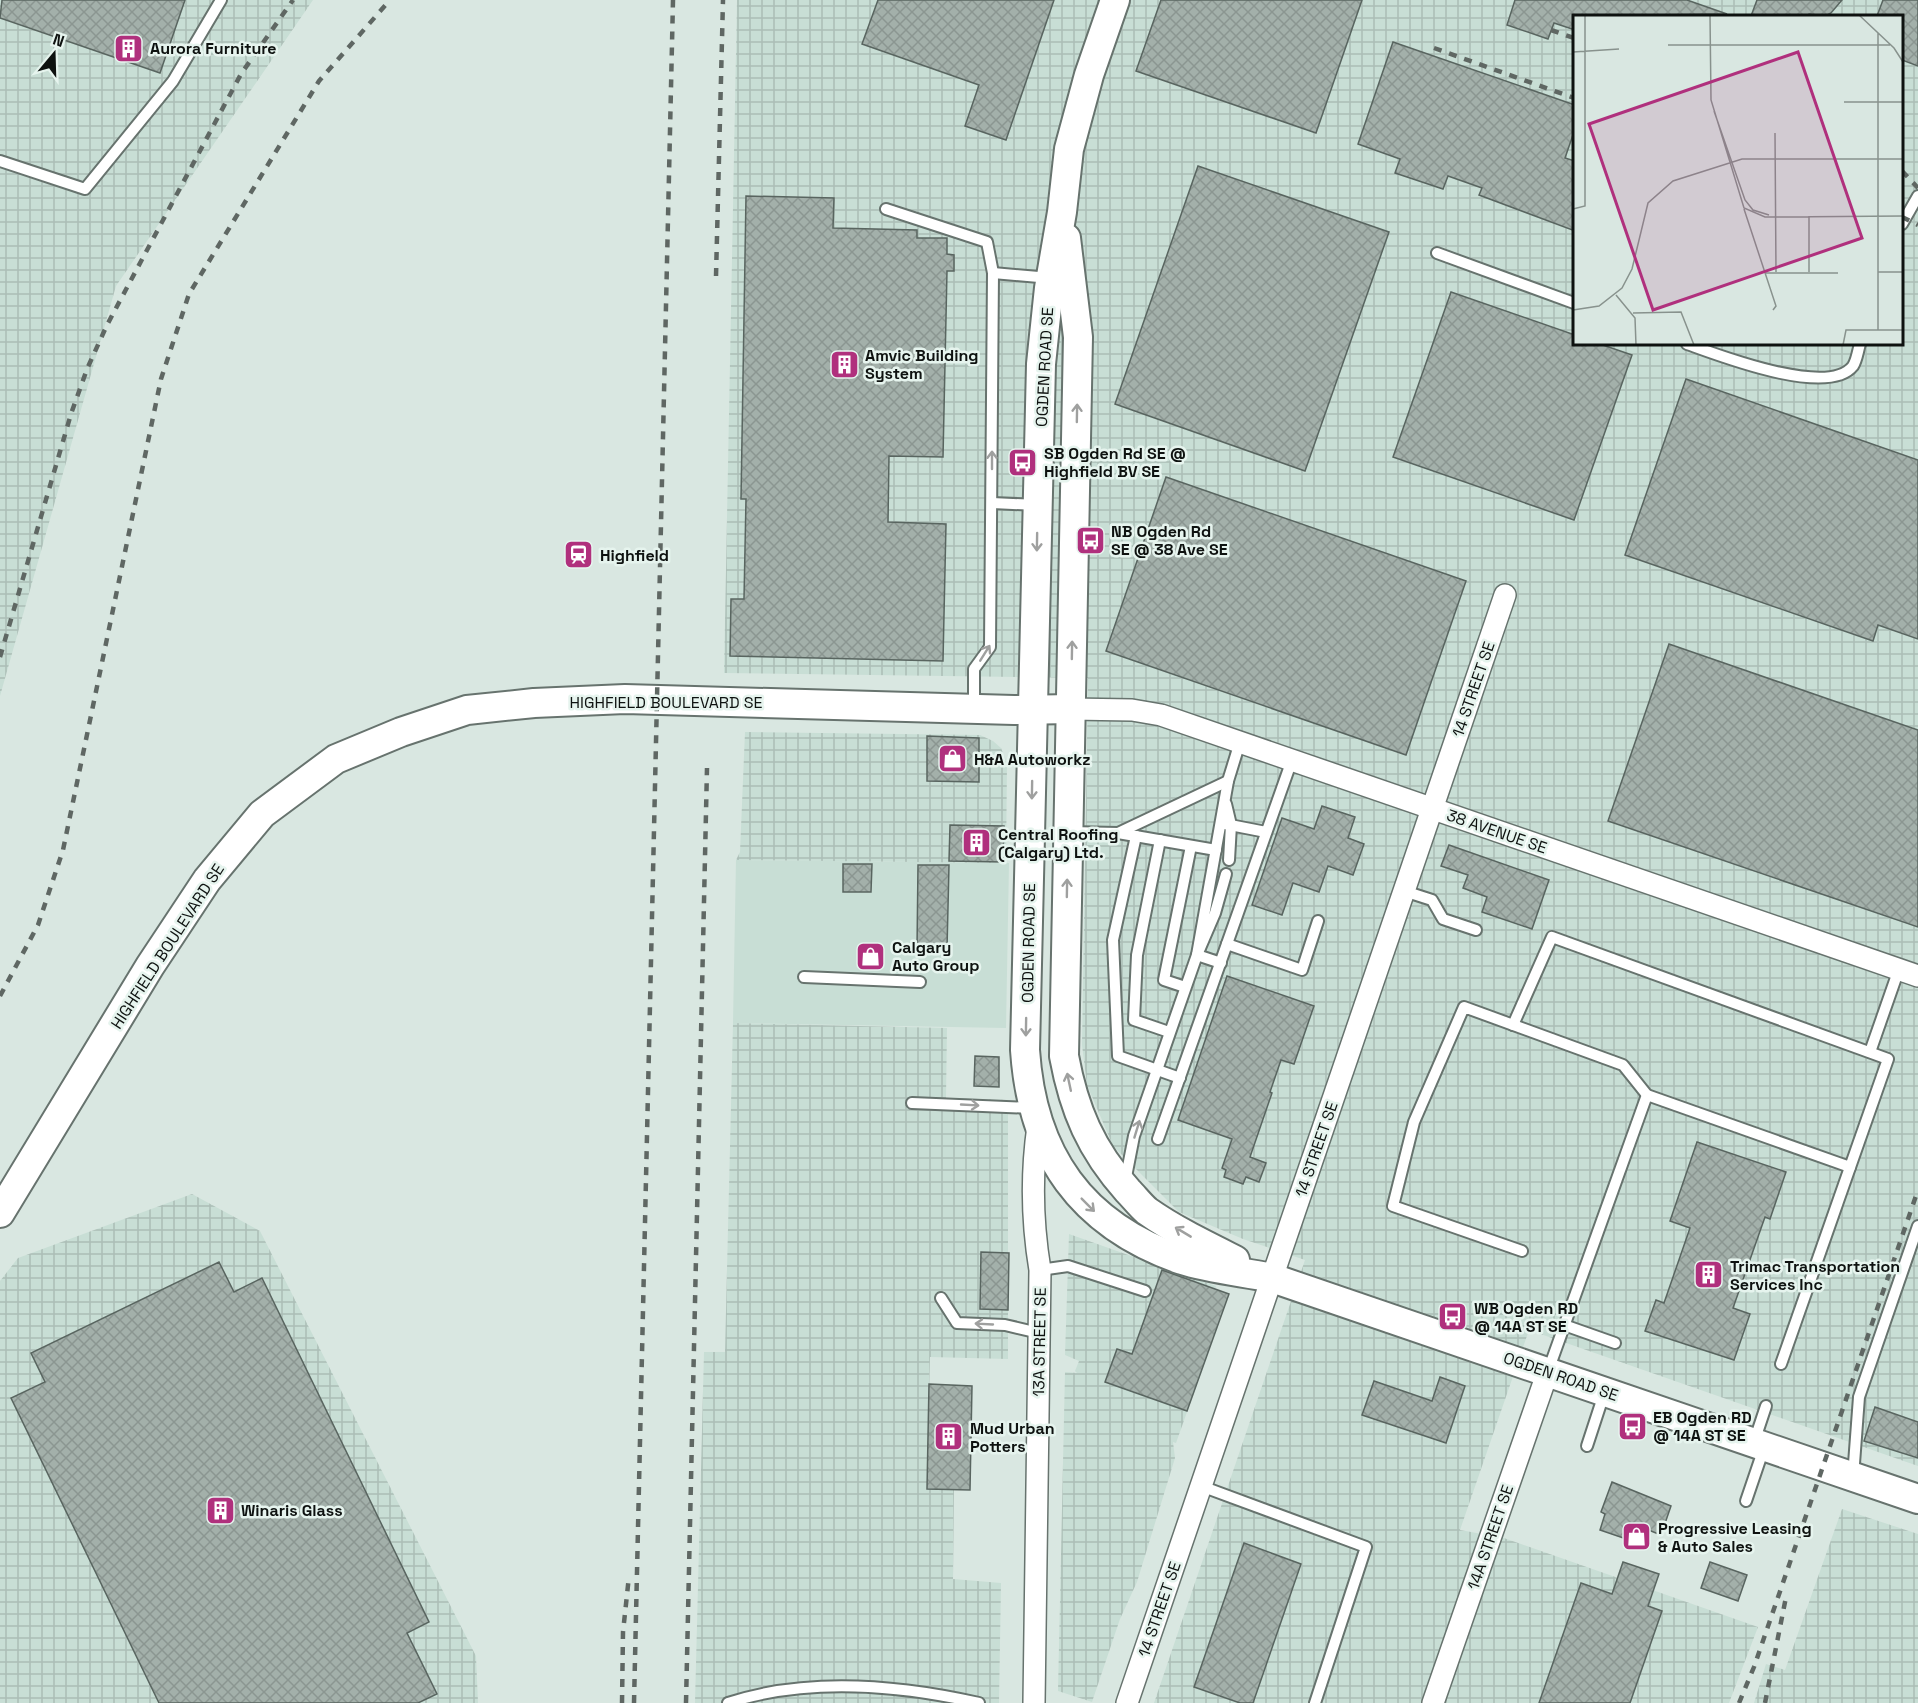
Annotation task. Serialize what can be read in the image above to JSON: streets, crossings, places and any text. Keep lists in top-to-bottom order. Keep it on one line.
{"streets":{"street":["OGDEN ROAD SE","14 STREET SE","HIGHFIELD BOULEVARD SE","38 AVENUE SE","13A STREET SE","14A STREET SE"]},"crossings":[["OGDEN ROAD SE","14 STREET SE"],["OGDEN ROAD SE","HIGHFIELD BOULEVARD SE"],["OGDEN ROAD SE","38 AVENUE SE"],["OGDEN ROAD SE","13A STREET SE"],["OGDEN ROAD SE","14A STREET SE"],["14 STREET SE","38 AVENUE SE"],["HIGHFIELD BOULEVARD SE","38 AVENUE SE"]],"places":{"building":["Aurora Furniture","Amvic Building System","Central Roofing (Calgary) Ltd.","Trimac Transportation Services Inc","Mud Urban Potters","Winaris Glass"],"bus stop":["SB Ogden Rd SE @ Highfield BV SE","NB Ogden Rd SE @ 38 Ave SE","WB Ogden RD @ 14A ST SE","EB Ogden RD @ 14A ST SE"],"station":["Highfield"],"shop":["H&A Autoworkz","Calgary Auto Group","Progressive Leasing & Auto Sales"]},"north":"top"}
